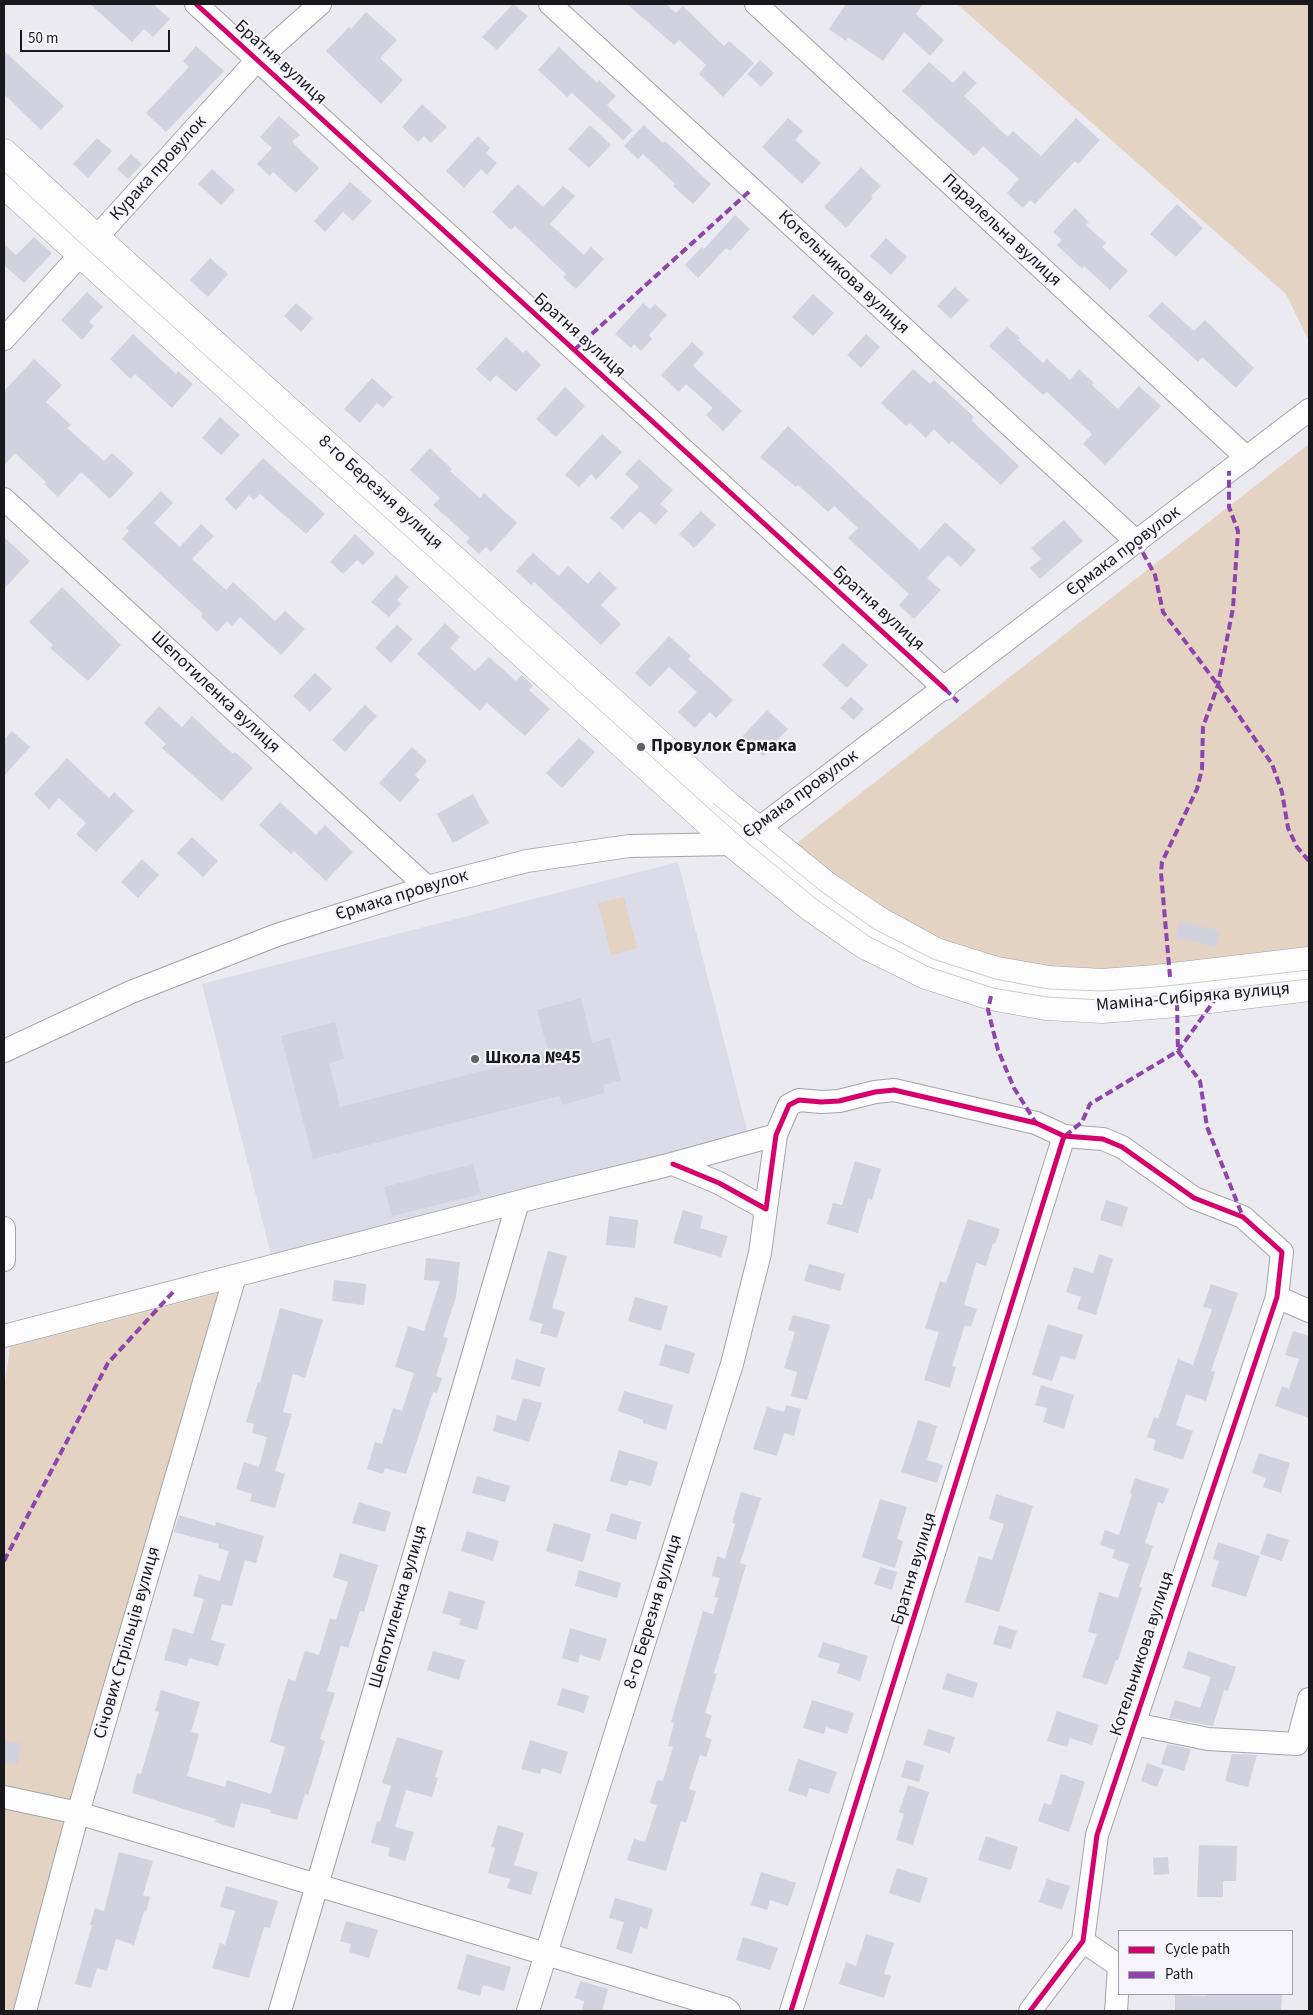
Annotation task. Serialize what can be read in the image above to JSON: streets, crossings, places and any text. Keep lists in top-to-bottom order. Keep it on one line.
{"streets":{"main road":["8-го Березня вулиця","Єрмака провулок","Маміна-Сибіряка вулиця"],"street":["Братня вулиця","Курака провулок","Паралельна вулиця","Котельникова вулиця","Шепотиленка вулиця","Січових Стрільців вулиця"]},"crossings":[["Братня вулиця","Курака провулок"],["Братня вулиця","Котельникова вулиця"],["Братня вулиця","8-го Березня вулиця"],["Братня вулиця","Єрмака провулок"],["Курака провулок","8-го Березня вулиця"],["Паралельна вулиця","Єрмака провулок"],["Котельникова вулиця","8-го Березня вулиця"],["Котельникова вулиця","Єрмака провулок"],["8-го Березня вулиця","Єрмака провулок"],["8-го Березня вулиця","Маміна-Сибіряка вулиця"],["Єрмака провулок","Шепотиленка вулиця"],["Єрмака провулок","Маміна-Сибіряка вулиця"]],"places":["Провулок Єрмака","Школа №45"],"legend":["Cycle path","Path"],"scale_bar":"50 m"}
